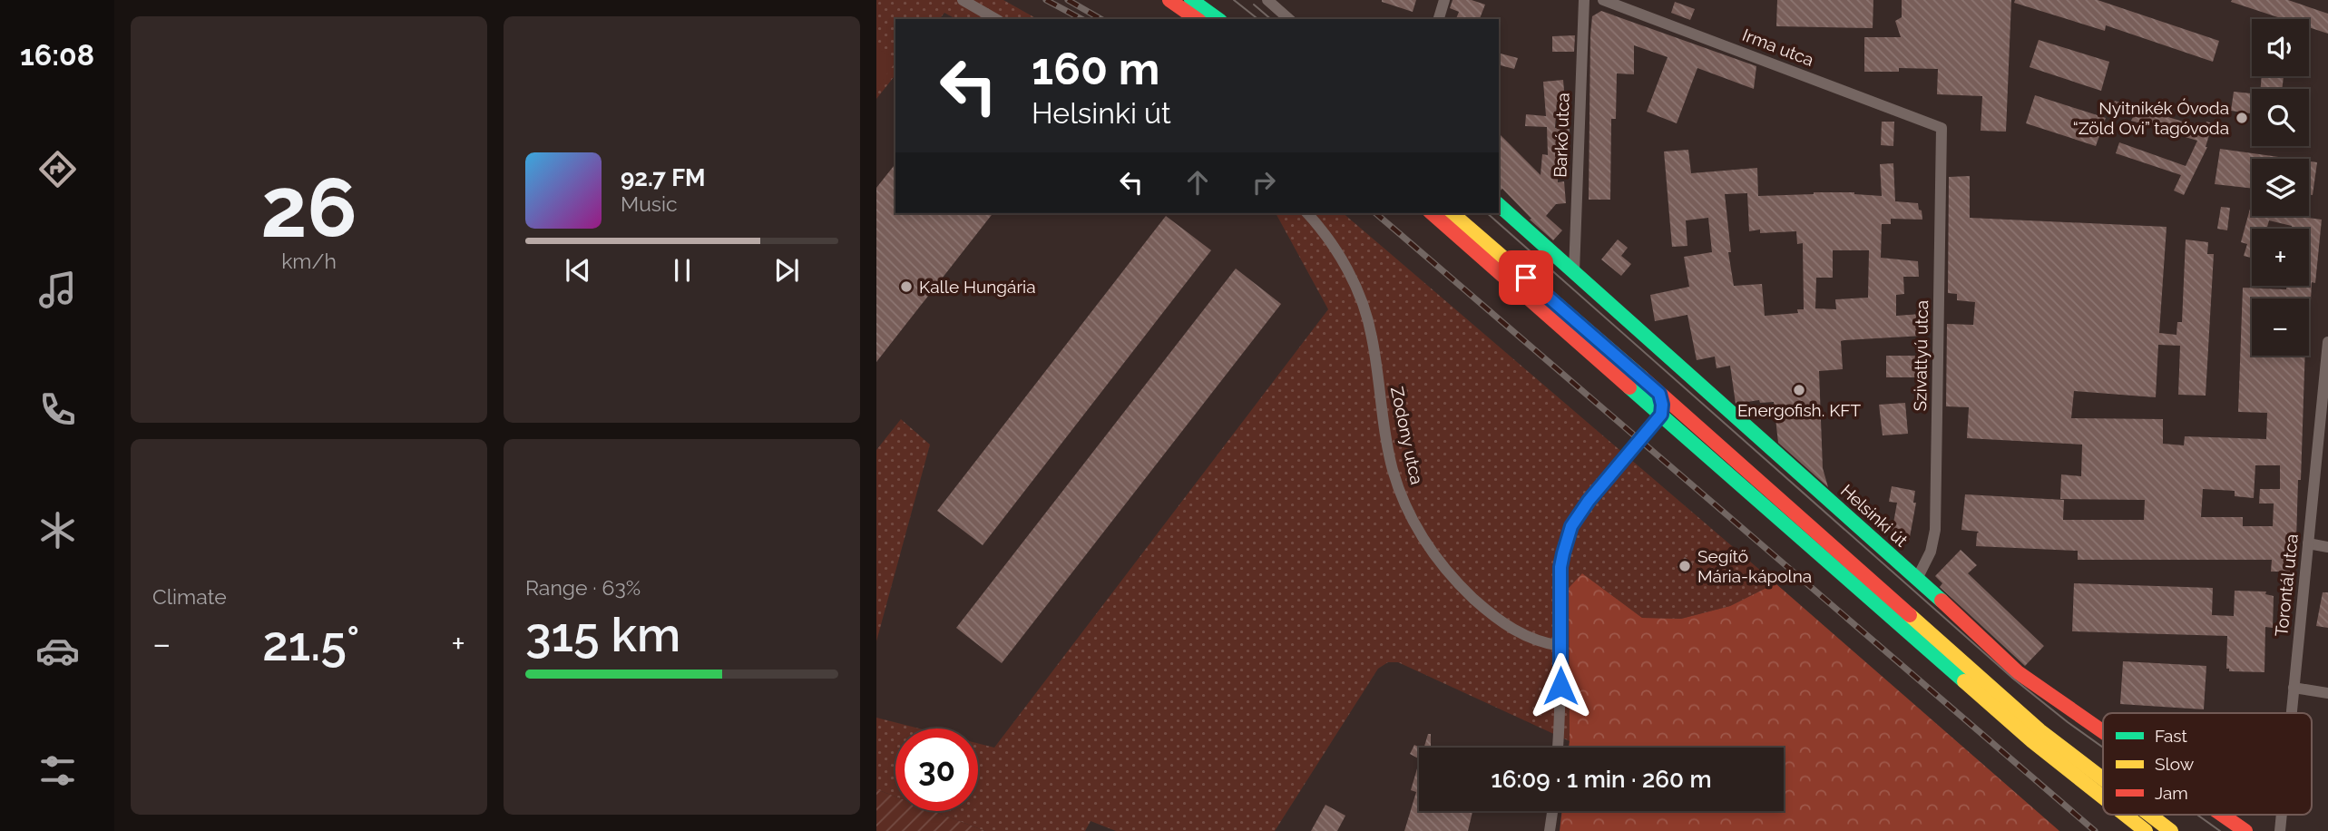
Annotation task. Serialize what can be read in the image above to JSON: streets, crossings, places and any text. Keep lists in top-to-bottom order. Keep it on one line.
{"streets":{"main road":["Helsinki út"],"street":["Irma utca","Barkó utca","Szivattyú utca","Zodony utca","Torontál utca"]},"crossings":[["Irma utca","Szivattyú utca"],["Barkó utca","Helsinki út"],["Szivattyú utca","Helsinki út"]],"places":["Nyitnikék Óvoda “Zöld Ovi” tagóvoda","Kalle Hungária","Energofish. KFT","Segítő Mária-kápolna"],"legend":["Fast","Slow","Jam"],"page":{"tabs":"16:08","tile":[["26","km/h"],"Climate",["Range · 63%","315 km"]],"map_buttons":["+","−"],"turn":["160 m","Helsinki út"],"song":["92.7 FM","Music"],"heat":["−","21.5°","+"],"limit":"30","trip":"16:09 · 1 min · 260 m"}}
